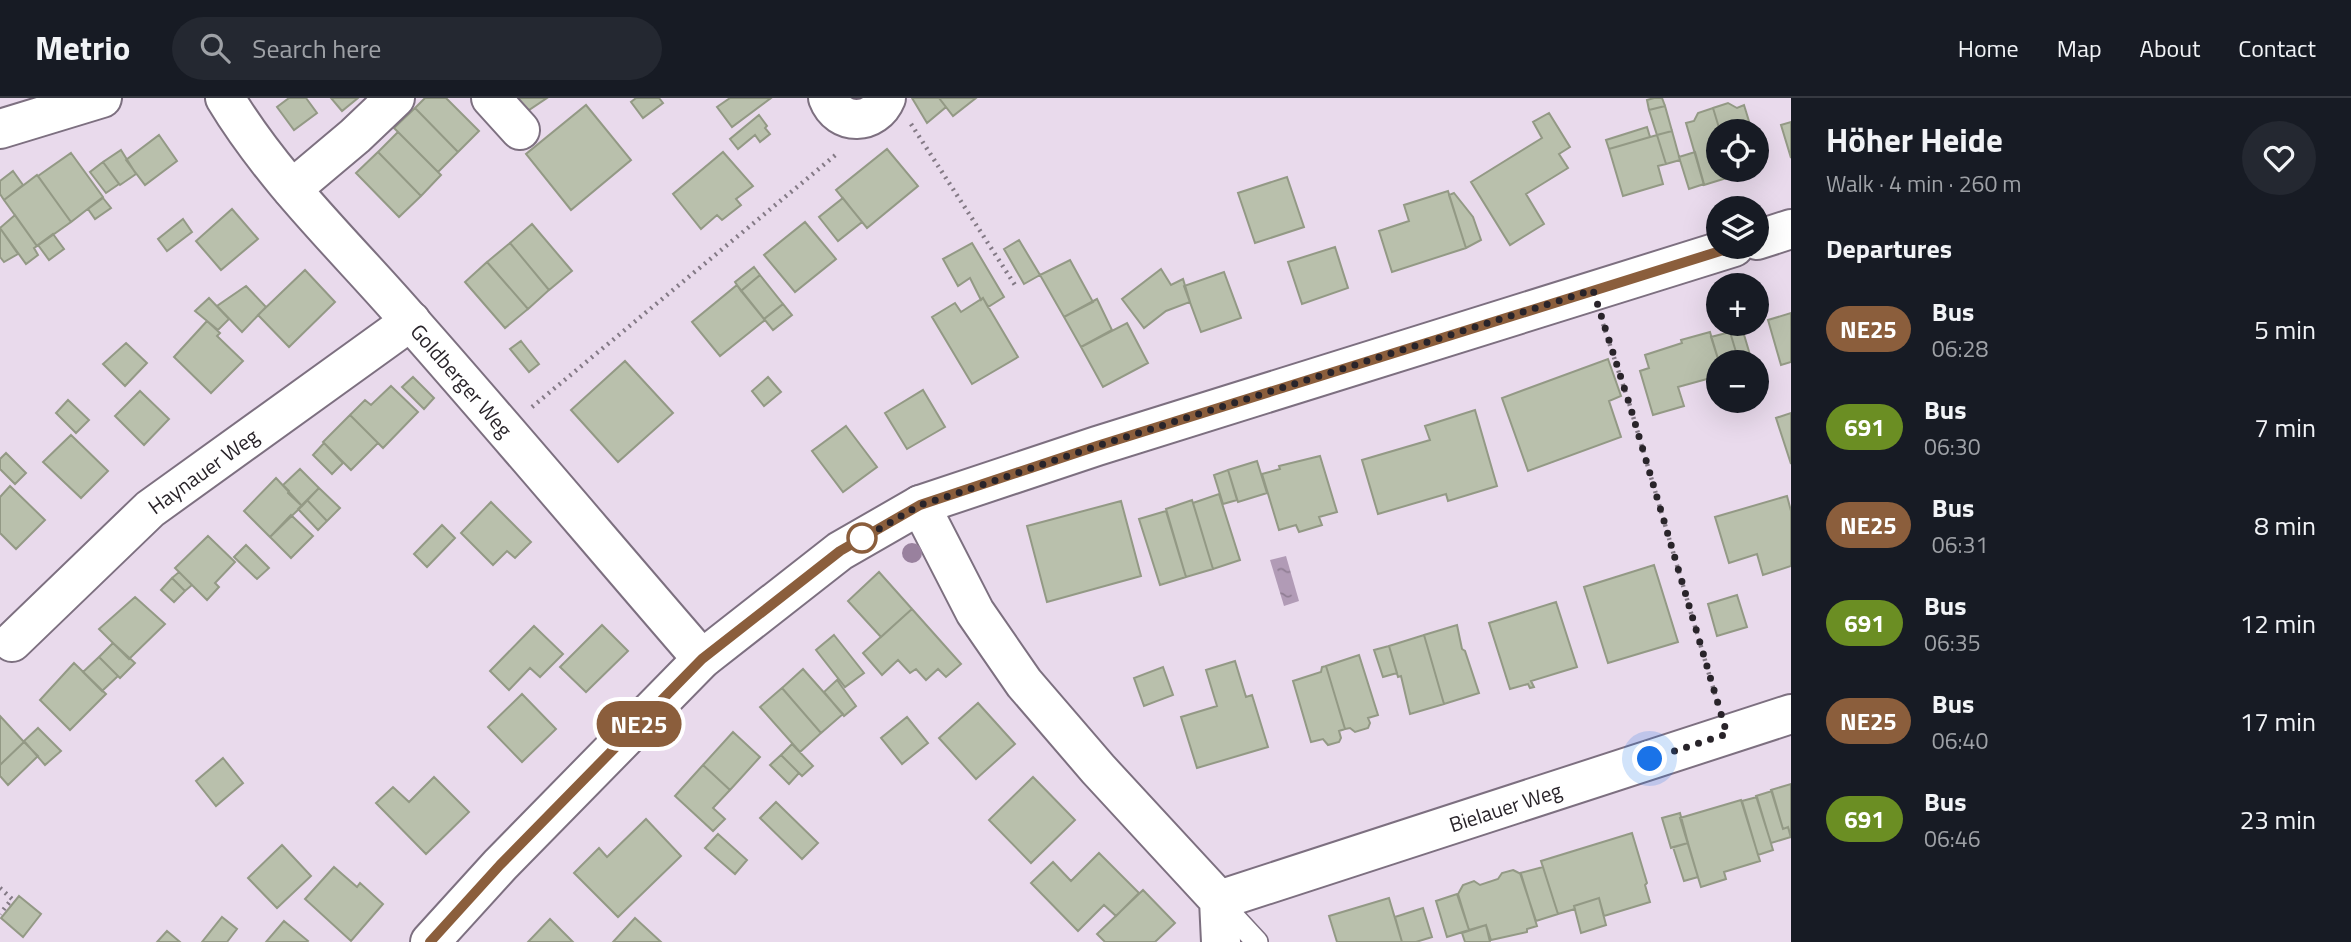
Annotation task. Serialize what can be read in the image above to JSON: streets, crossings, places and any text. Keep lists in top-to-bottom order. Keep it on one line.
{"streets":{"street":["Goldberger Weg","Haynauer Weg","Bielauer Weg"]},"crossings":[["Goldberger Weg","Haynauer Weg"]],"lines":["bus line NE25"],"page":{"header":"Metrio","search":"Search here","nav":["Home","Map","About","Contact"],"on_map":"NE25","heading":[["Höher Heide","Walk · 4 min · 260 m"],"Departures"],"map_buttons":["+","−"],"list":[{"mark":"NE25","name":"Bus","note":"06:28","value":"5 min"},{"mark":"691","name":"Bus","note":"06:30","value":"7 min"},{"mark":"NE25","name":"Bus","note":"06:31","value":"8 min"},{"mark":"691","name":"Bus","note":"06:35","value":"12 min"},{"mark":"NE25","name":"Bus","note":"06:40","value":"17 min"},{"mark":"691","name":"Bus","note":"06:46","value":"23 min"}]}}
